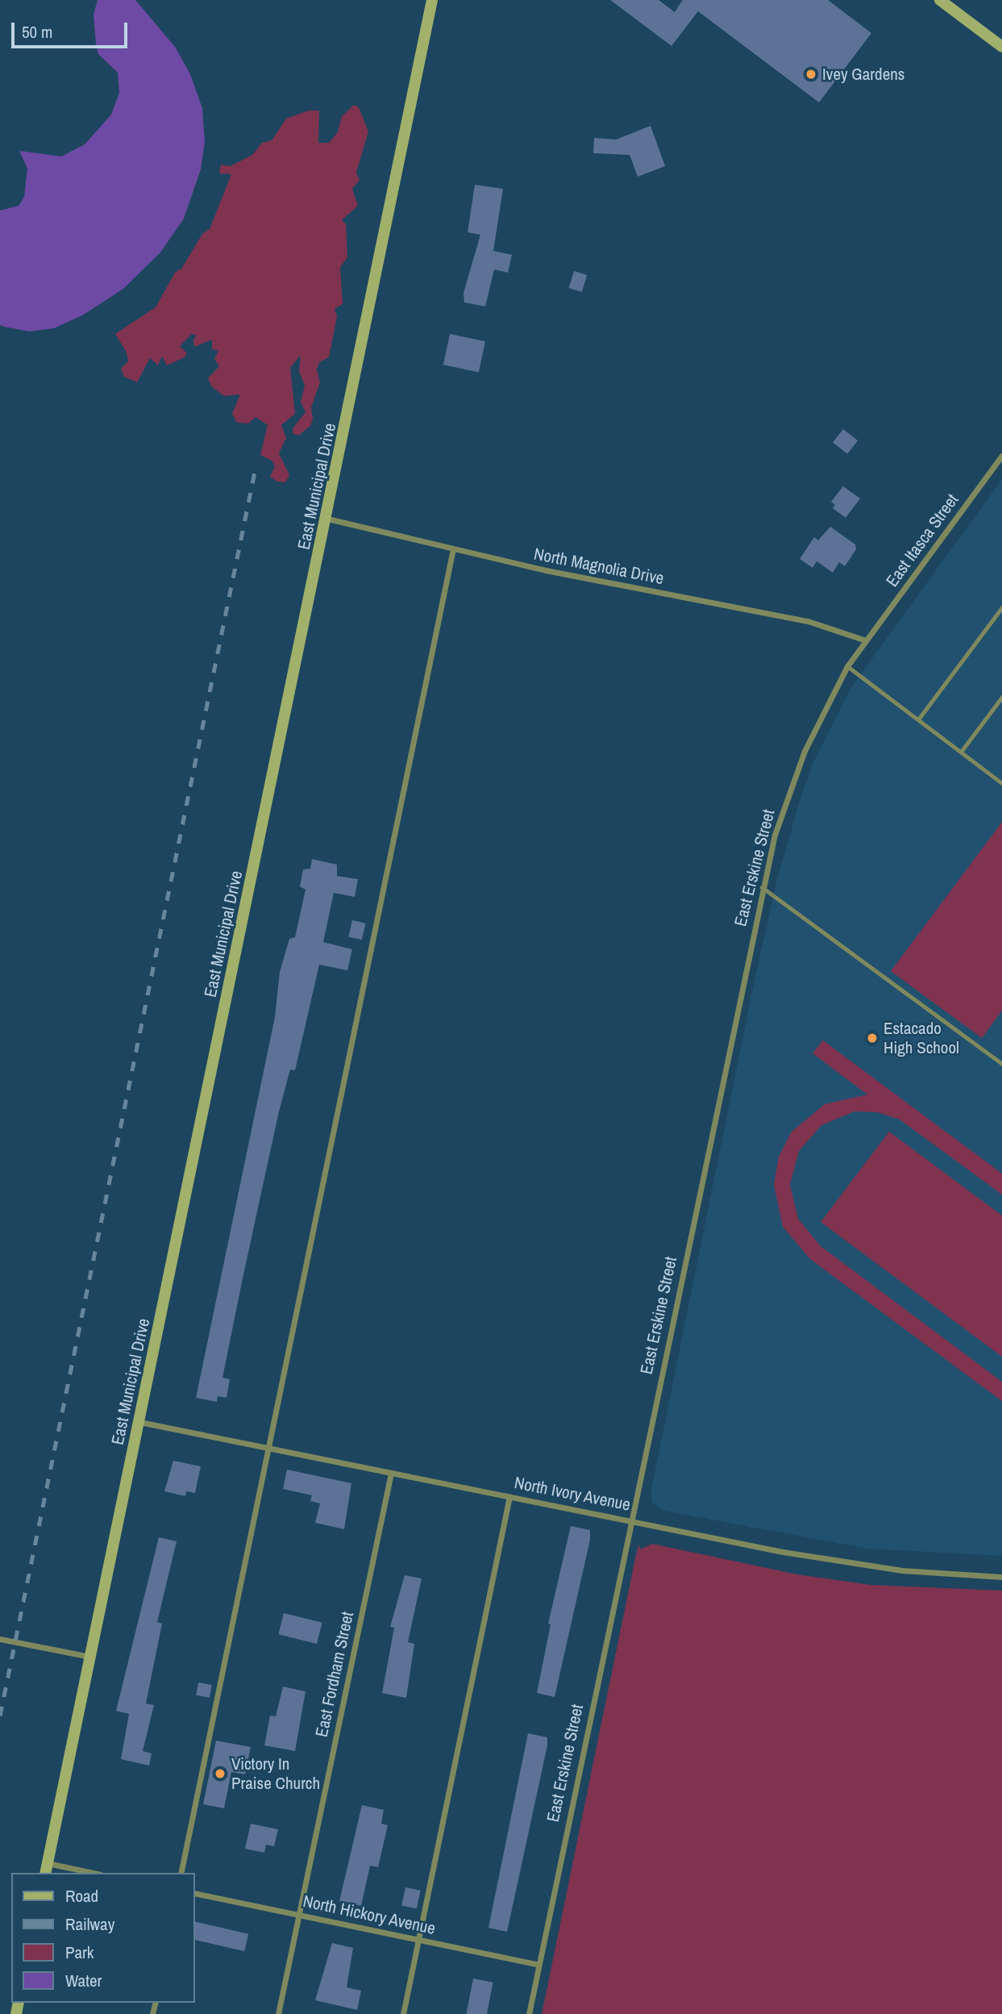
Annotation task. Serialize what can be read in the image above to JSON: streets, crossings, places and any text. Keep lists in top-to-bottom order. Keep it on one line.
{"streets":{"street":["East Municipal Drive","East Itasca Street","North Magnolia Drive","East Erskine Street","North Ivory Avenue","East Fordham Street","North Hickory Avenue"]},"crossings":[["East Municipal Drive","North Magnolia Drive"],["East Municipal Drive","North Ivory Avenue"],["East Itasca Street","North Magnolia Drive"],["East Itasca Street","East Erskine Street"],["North Magnolia Drive","East Erskine Street"],["East Erskine Street","North Ivory Avenue"],["East Erskine Street","North Hickory Avenue"],["North Ivory Avenue","East Fordham Street"],["East Fordham Street","North Hickory Avenue"]],"places":["Ivey Gardens","Estacado High School","Victory In Praise Church"],"legend":["Road","Railway","Park","Water"],"scale_bar":"50 m"}
